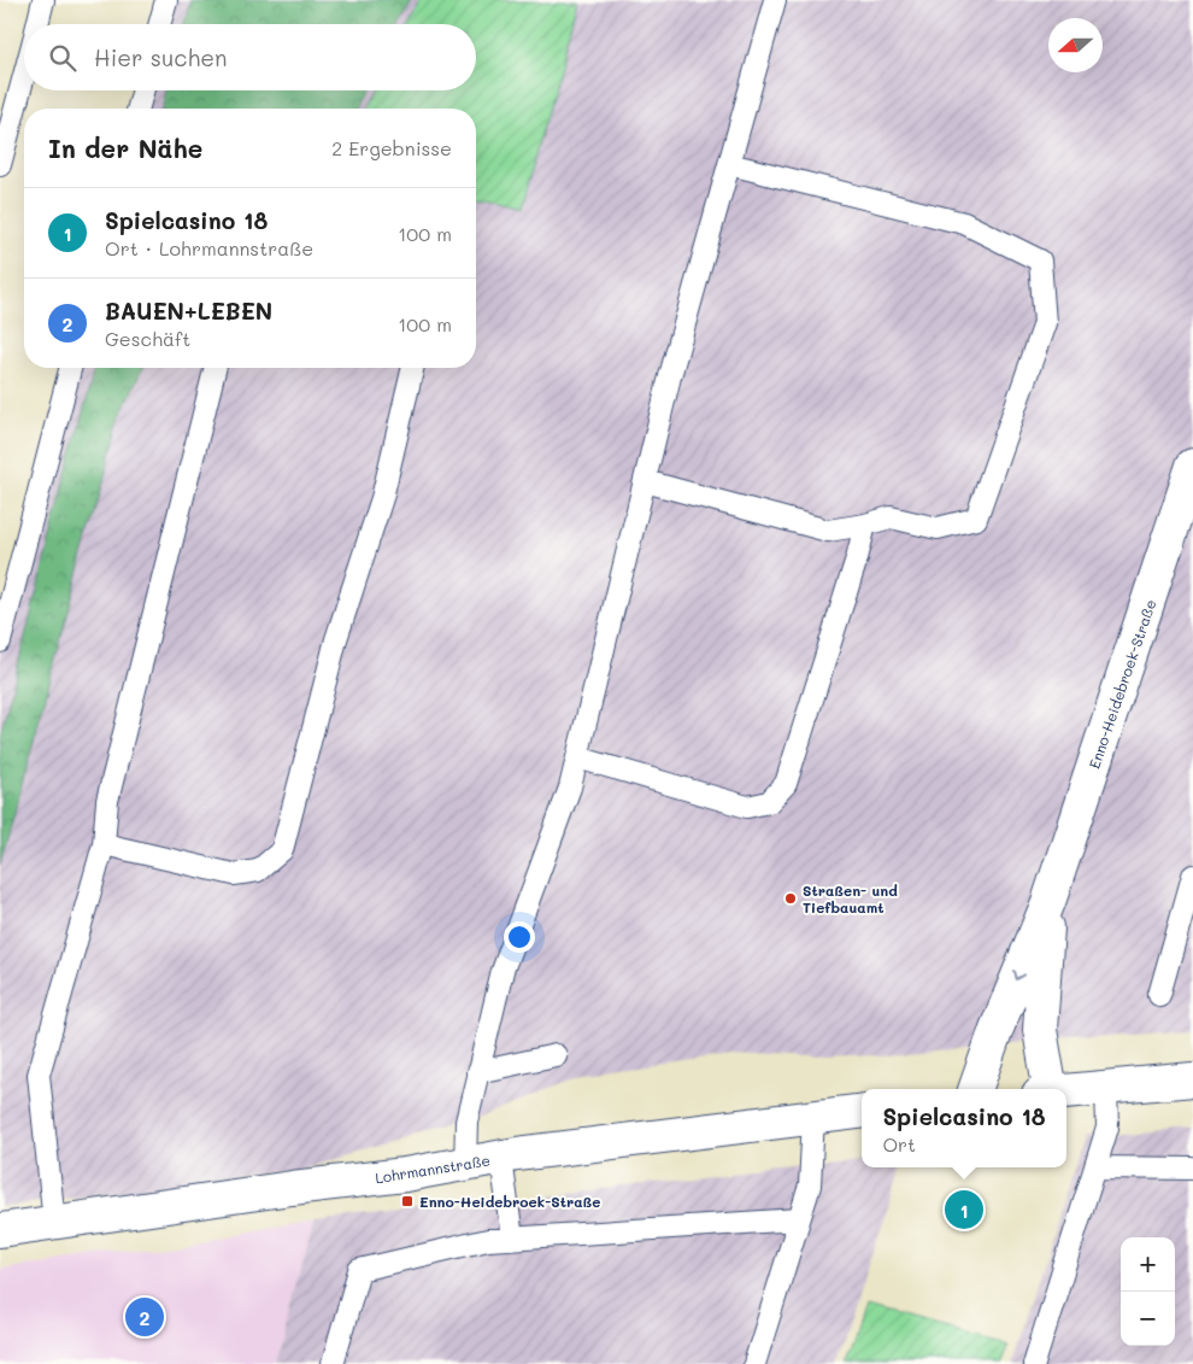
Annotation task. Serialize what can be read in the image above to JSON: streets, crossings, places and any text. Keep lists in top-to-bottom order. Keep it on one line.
{"streets":{"street":["Enno-Heidebroek-Straße","Lohrmannstraße"]},"places":{"other":["Straßen- und Tiefbauamt"],"transit":["Enno-Heidebroek-Straße"]},"north":"left","page":{"search":"Hier suchen","heading":["In der Nähe","2 Ergebnisse"],"list":[{"mark":"1","name":"Spielcasino 18","note":"Ort · Lohrmannstraße","value":"100 m"},{"mark":"2","name":"BAUEN+LEBEN","note":"Geschäft","value":"100 m"}],"popup":["Spielcasino 18","Ort"],"pins":["1","2"],"map_buttons":["+","−"]}}
